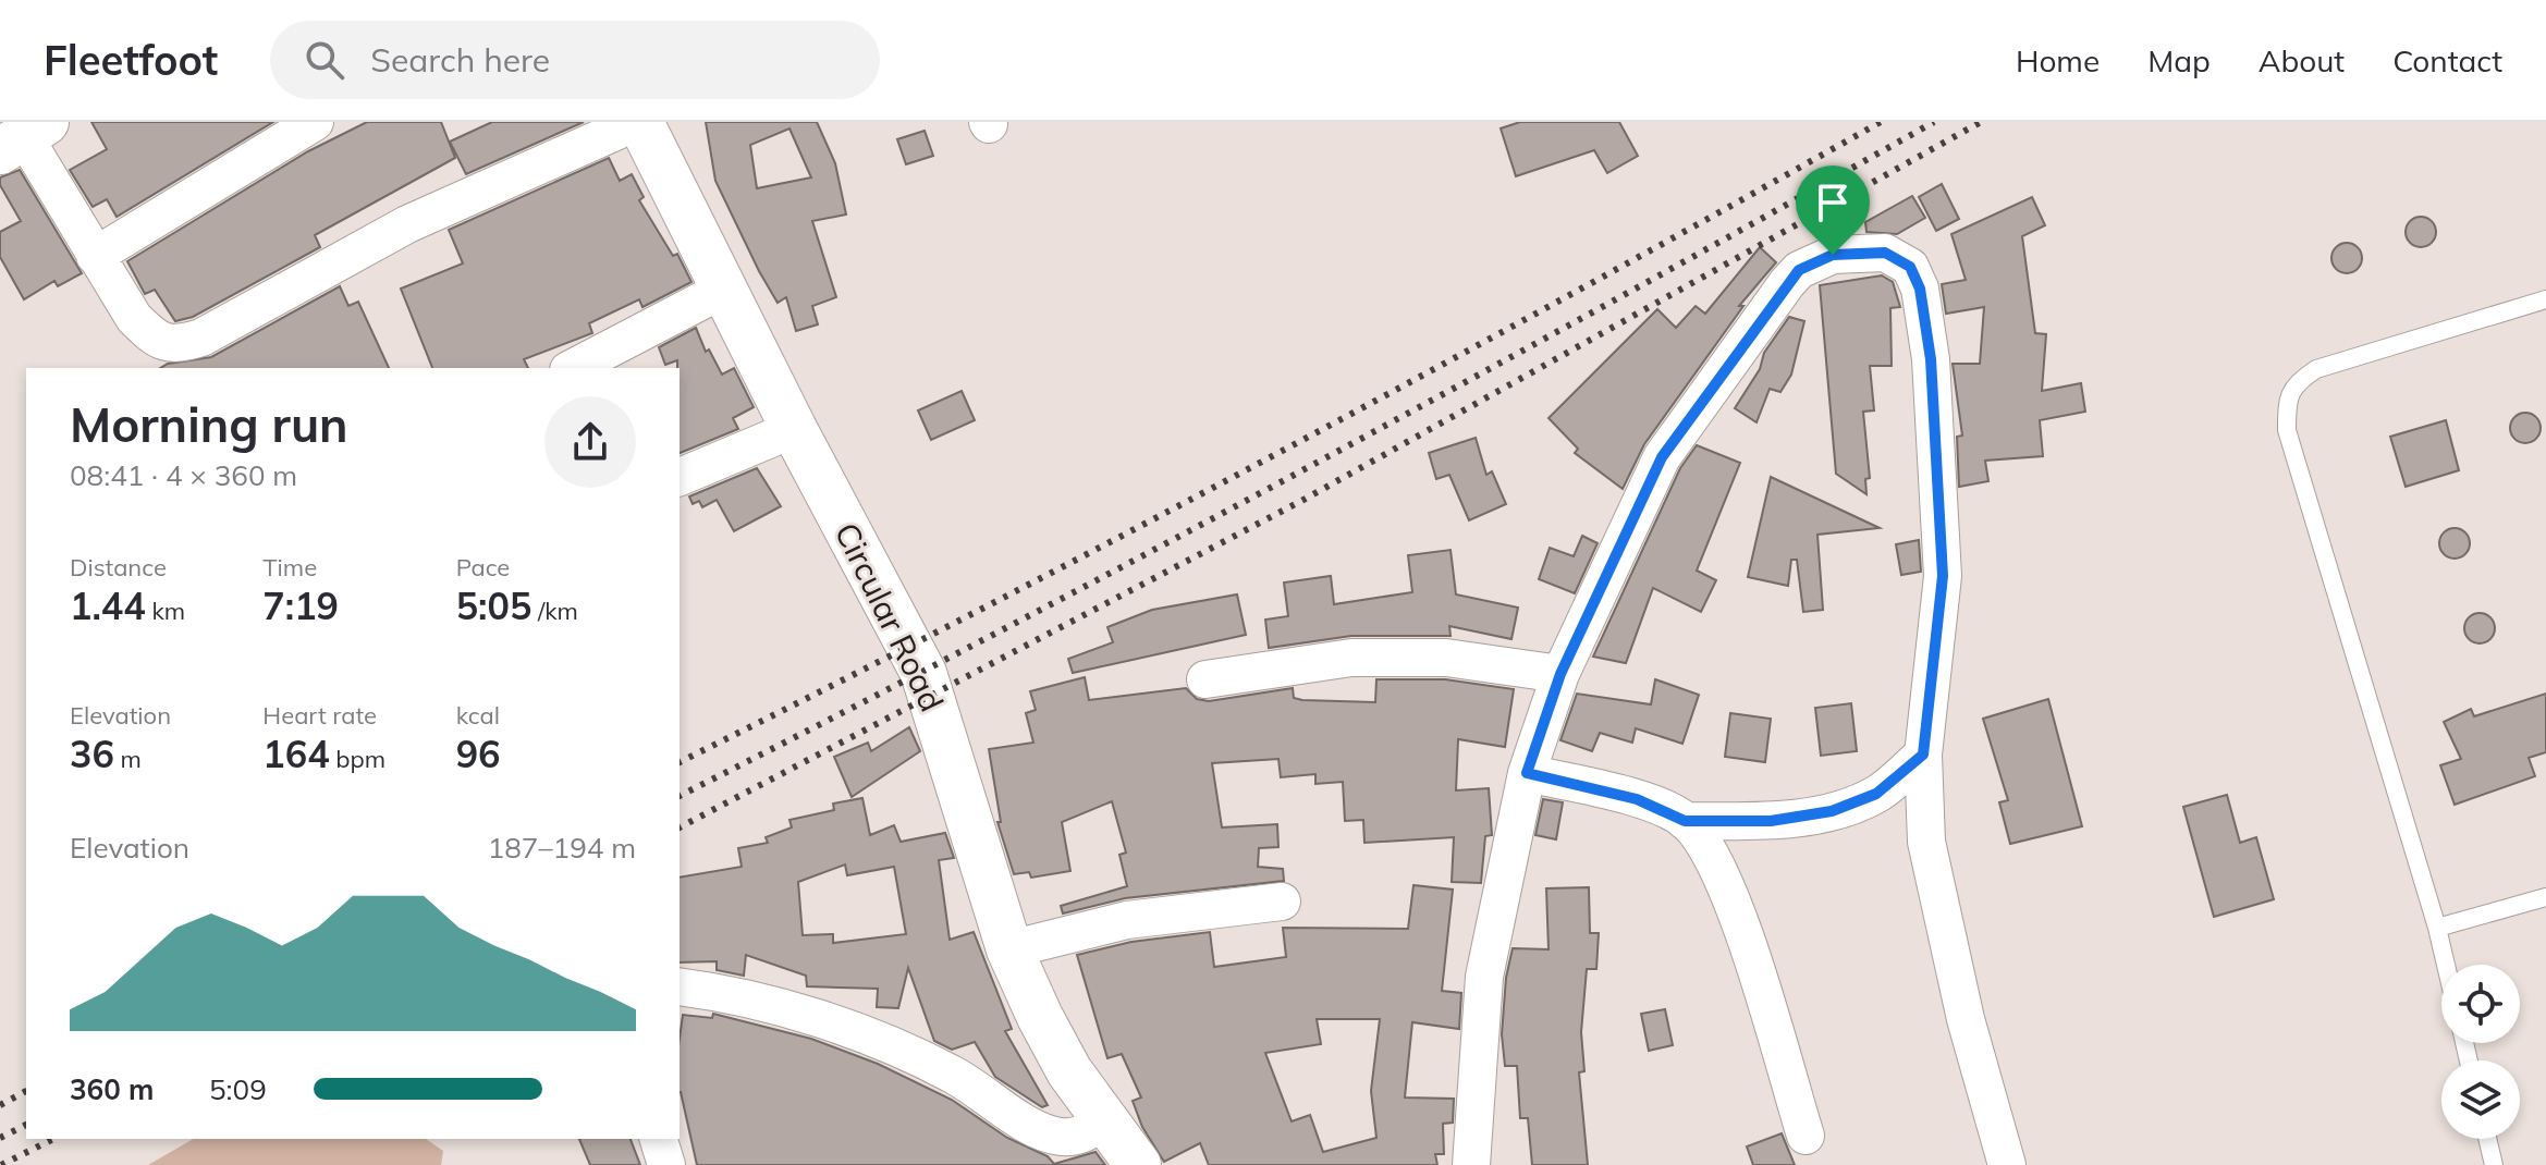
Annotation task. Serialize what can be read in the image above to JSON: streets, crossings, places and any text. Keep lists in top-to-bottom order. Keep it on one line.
{"streets":{"street":["Circular Road"]},"page":{"header":"Fleetfoot","search":"Search here","nav":["Home","Map","About","Contact"],"heading":["Morning run","08:41 · 4 × 360 m"],"stats":[["Distance","1.44 km"],["Time","7:19"],["Pace","5:05 /km"],["Elevation","36 m"],["Heart rate","164 bpm"],["kcal","96"]],"chart":["Elevation","187–194 m"],"list":[{"name":"360 m","note":"5:09"}]}}
